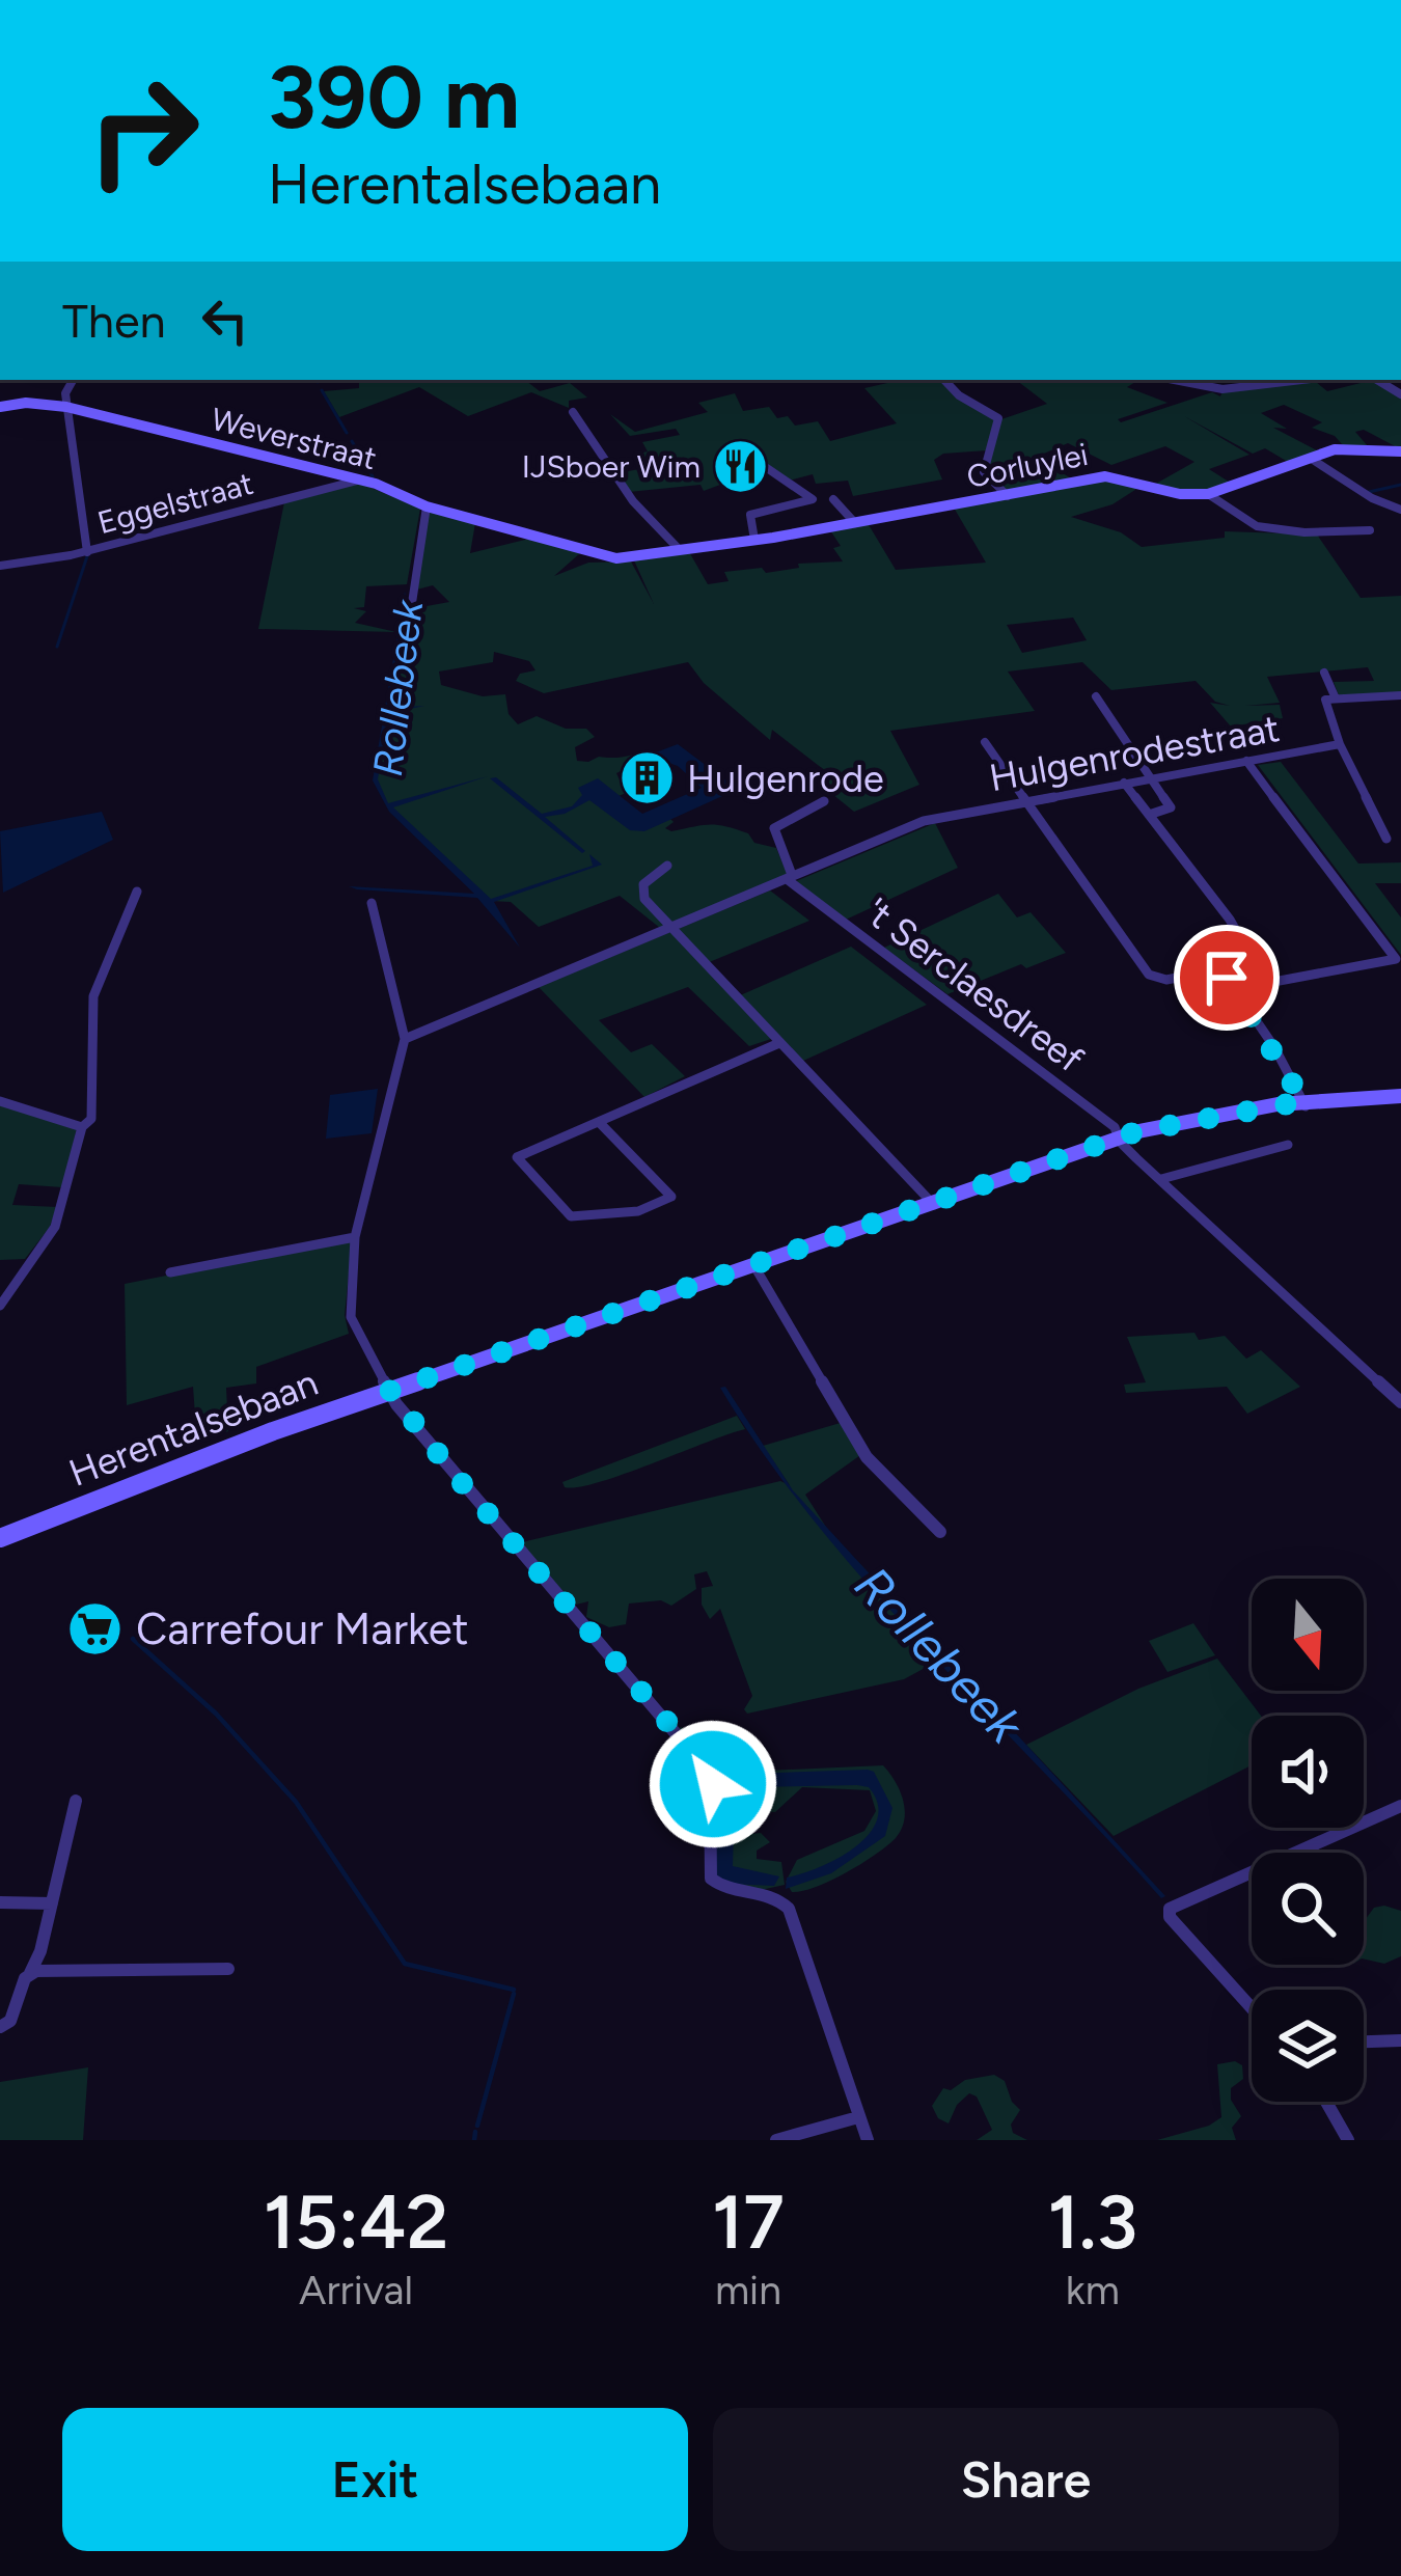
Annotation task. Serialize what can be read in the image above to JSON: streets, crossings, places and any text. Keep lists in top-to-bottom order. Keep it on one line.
{"streets":{"street":["Weverstraat","Corluylei","Eggelstraat","Hulgenrodestraat","'t Serclaesdreef","Herentalsebaan"]},"crossings":[["Weverstraat","Corluylei"],["Weverstraat","Eggelstraat"],["Hulgenrodestraat","'t Serclaesdreef"],["'t Serclaesdreef","Herentalsebaan"]],"water":["Rollebeek"],"places":{"restaurant":["IJSboer Wim"],"building":["Hulgenrode"],"supermarket":["Carrefour Market"]},"north":"bottom","page":{"turn":["390 m","Herentalsebaan"],"then":"Then","eta":["15:42","Arrival","17","min","1.3","km"],"buttons":["Exit","Share"]}}
